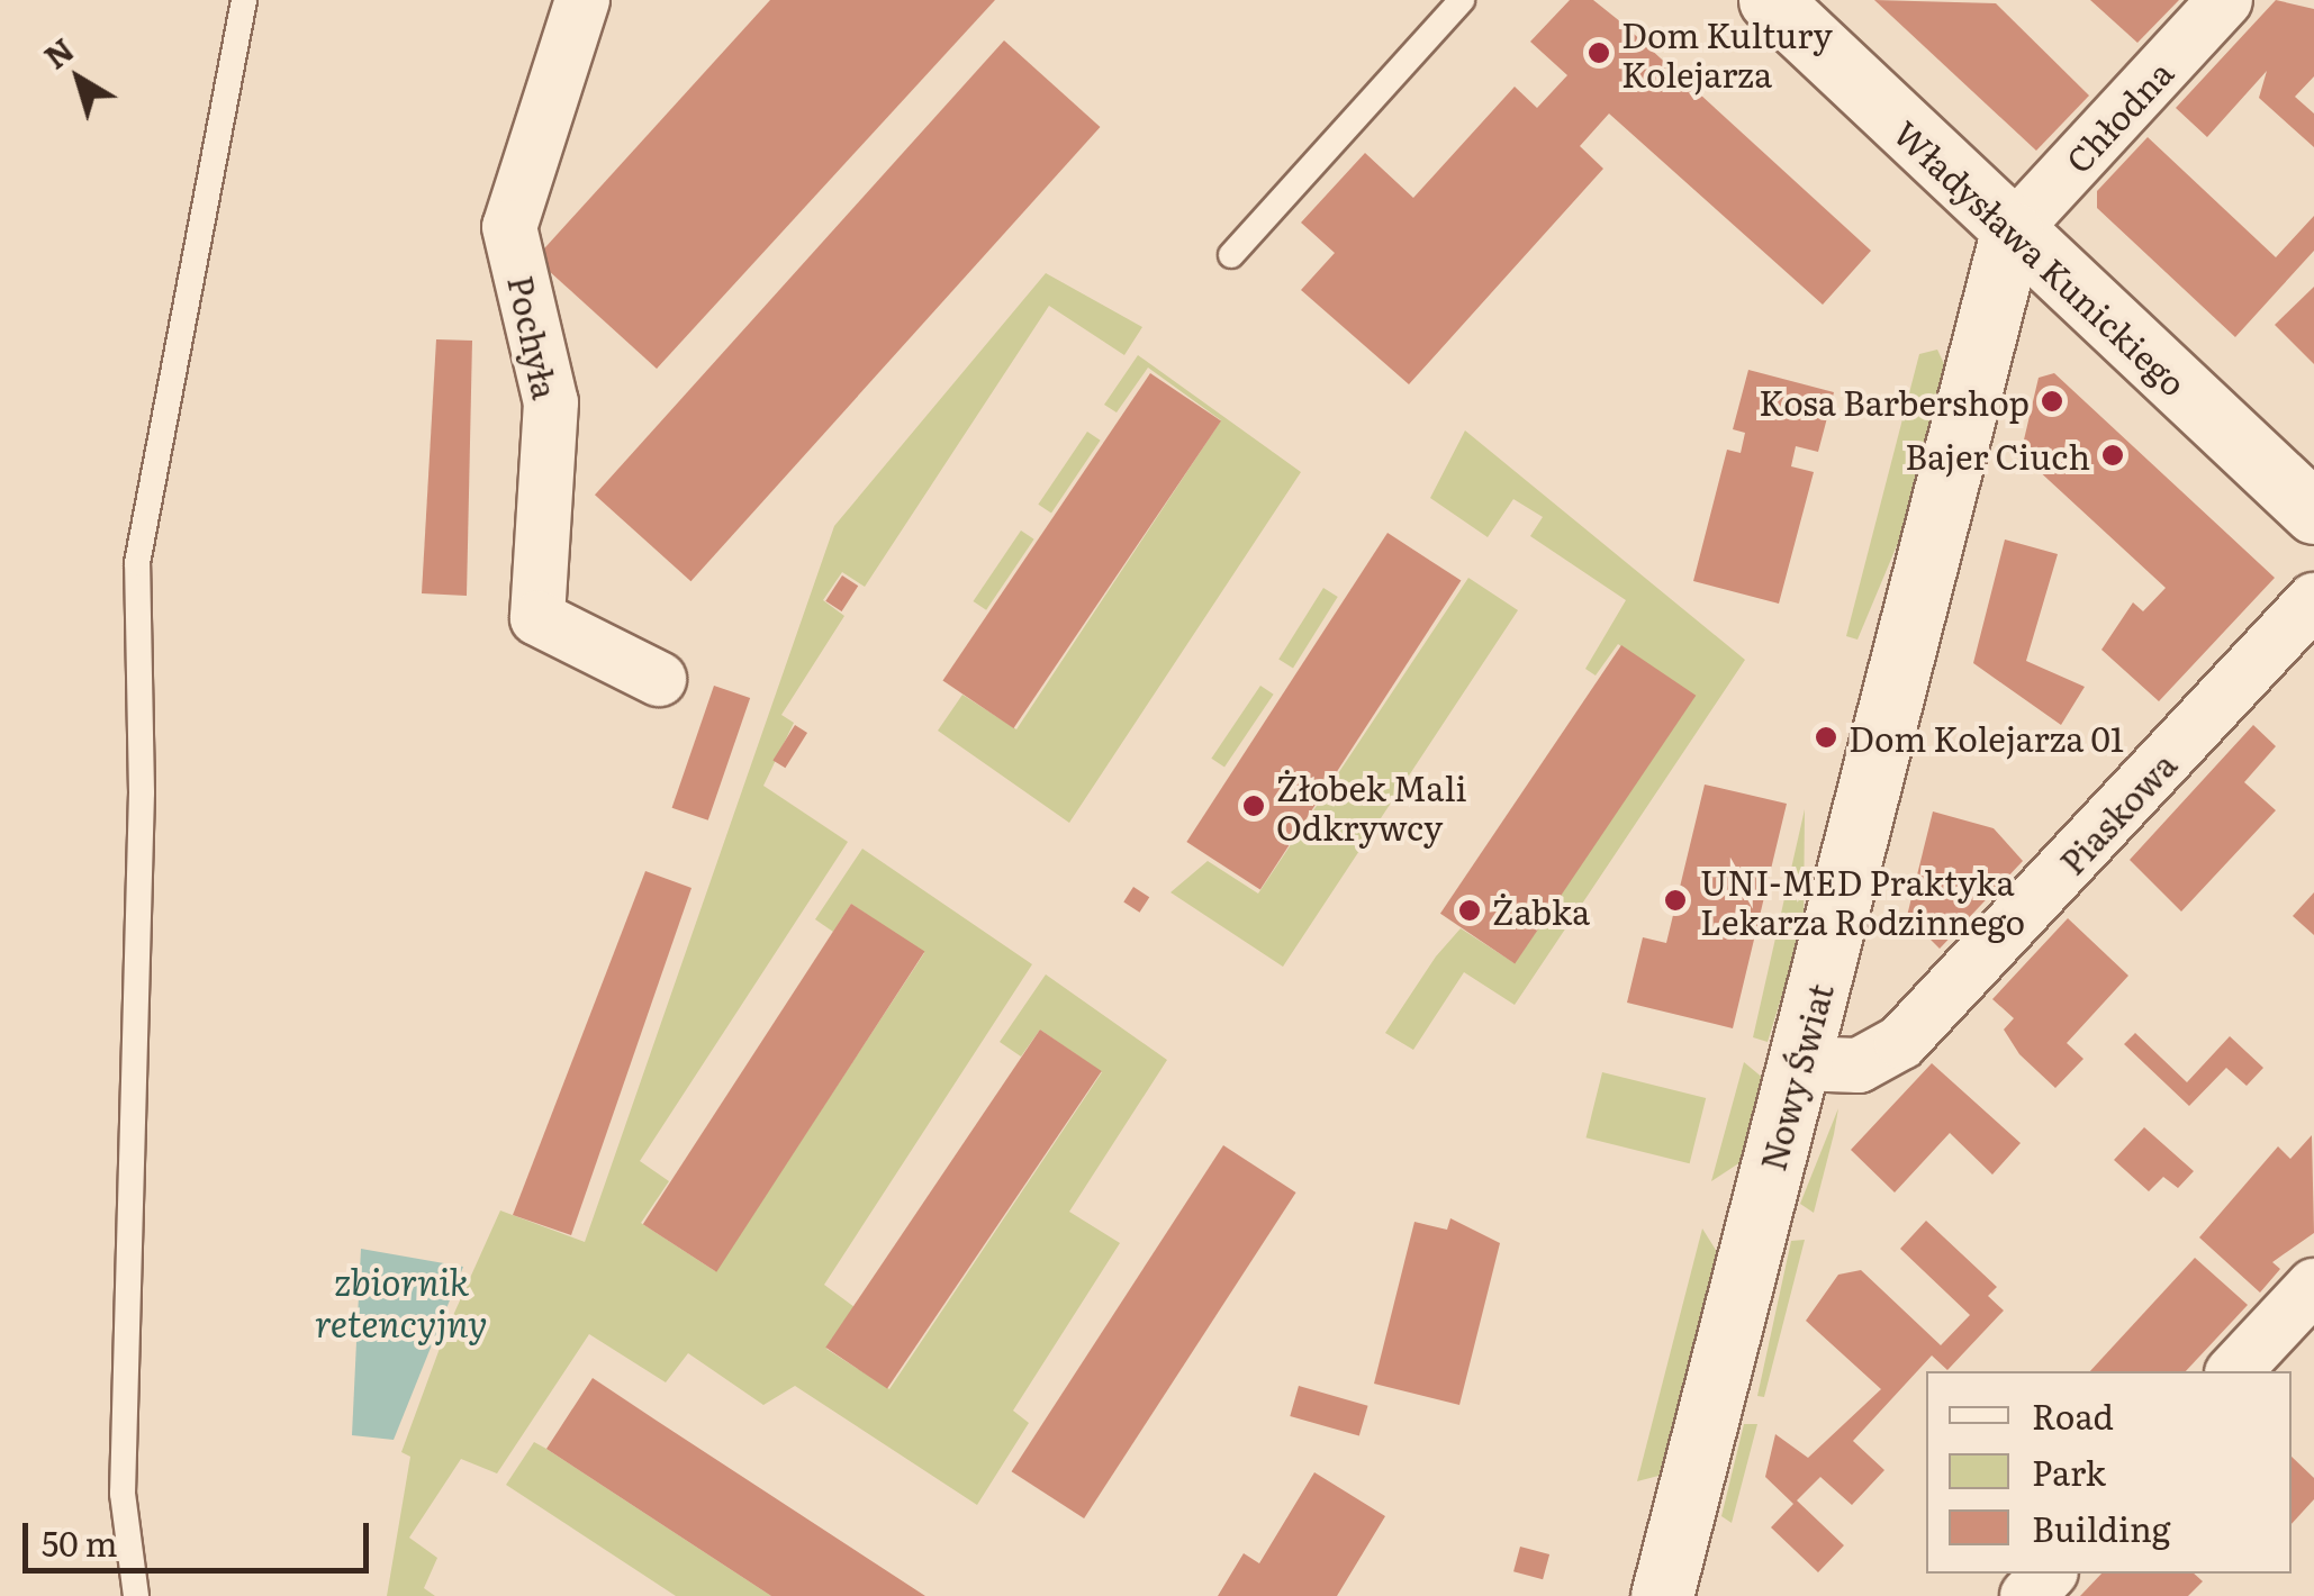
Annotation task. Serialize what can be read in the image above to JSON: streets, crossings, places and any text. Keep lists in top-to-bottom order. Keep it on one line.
{"streets":{"street":["Chłodna","Władysława Kunickiego","Pochyła","Piaskowa","Nowy Świat"]},"crossings":[["Chłodna","Władysława Kunickiego"],["Chłodna","Nowy Świat"],["Władysława Kunickiego","Nowy Świat"],["Piaskowa","Nowy Świat"]],"water":["zbiornik retencyjny"],"places":["Dom Kultury Kolejarza","Kosa Barbershop","Bajer Ciuch","Dom Kolejarza 01","Żłobek Mali Odkrywcy","UNI-MED Praktyka Lekarza Rodzinnego","Żabka"],"legend":["Road","Park","Building"],"scale_bar":"50 m","north":"top left"}
